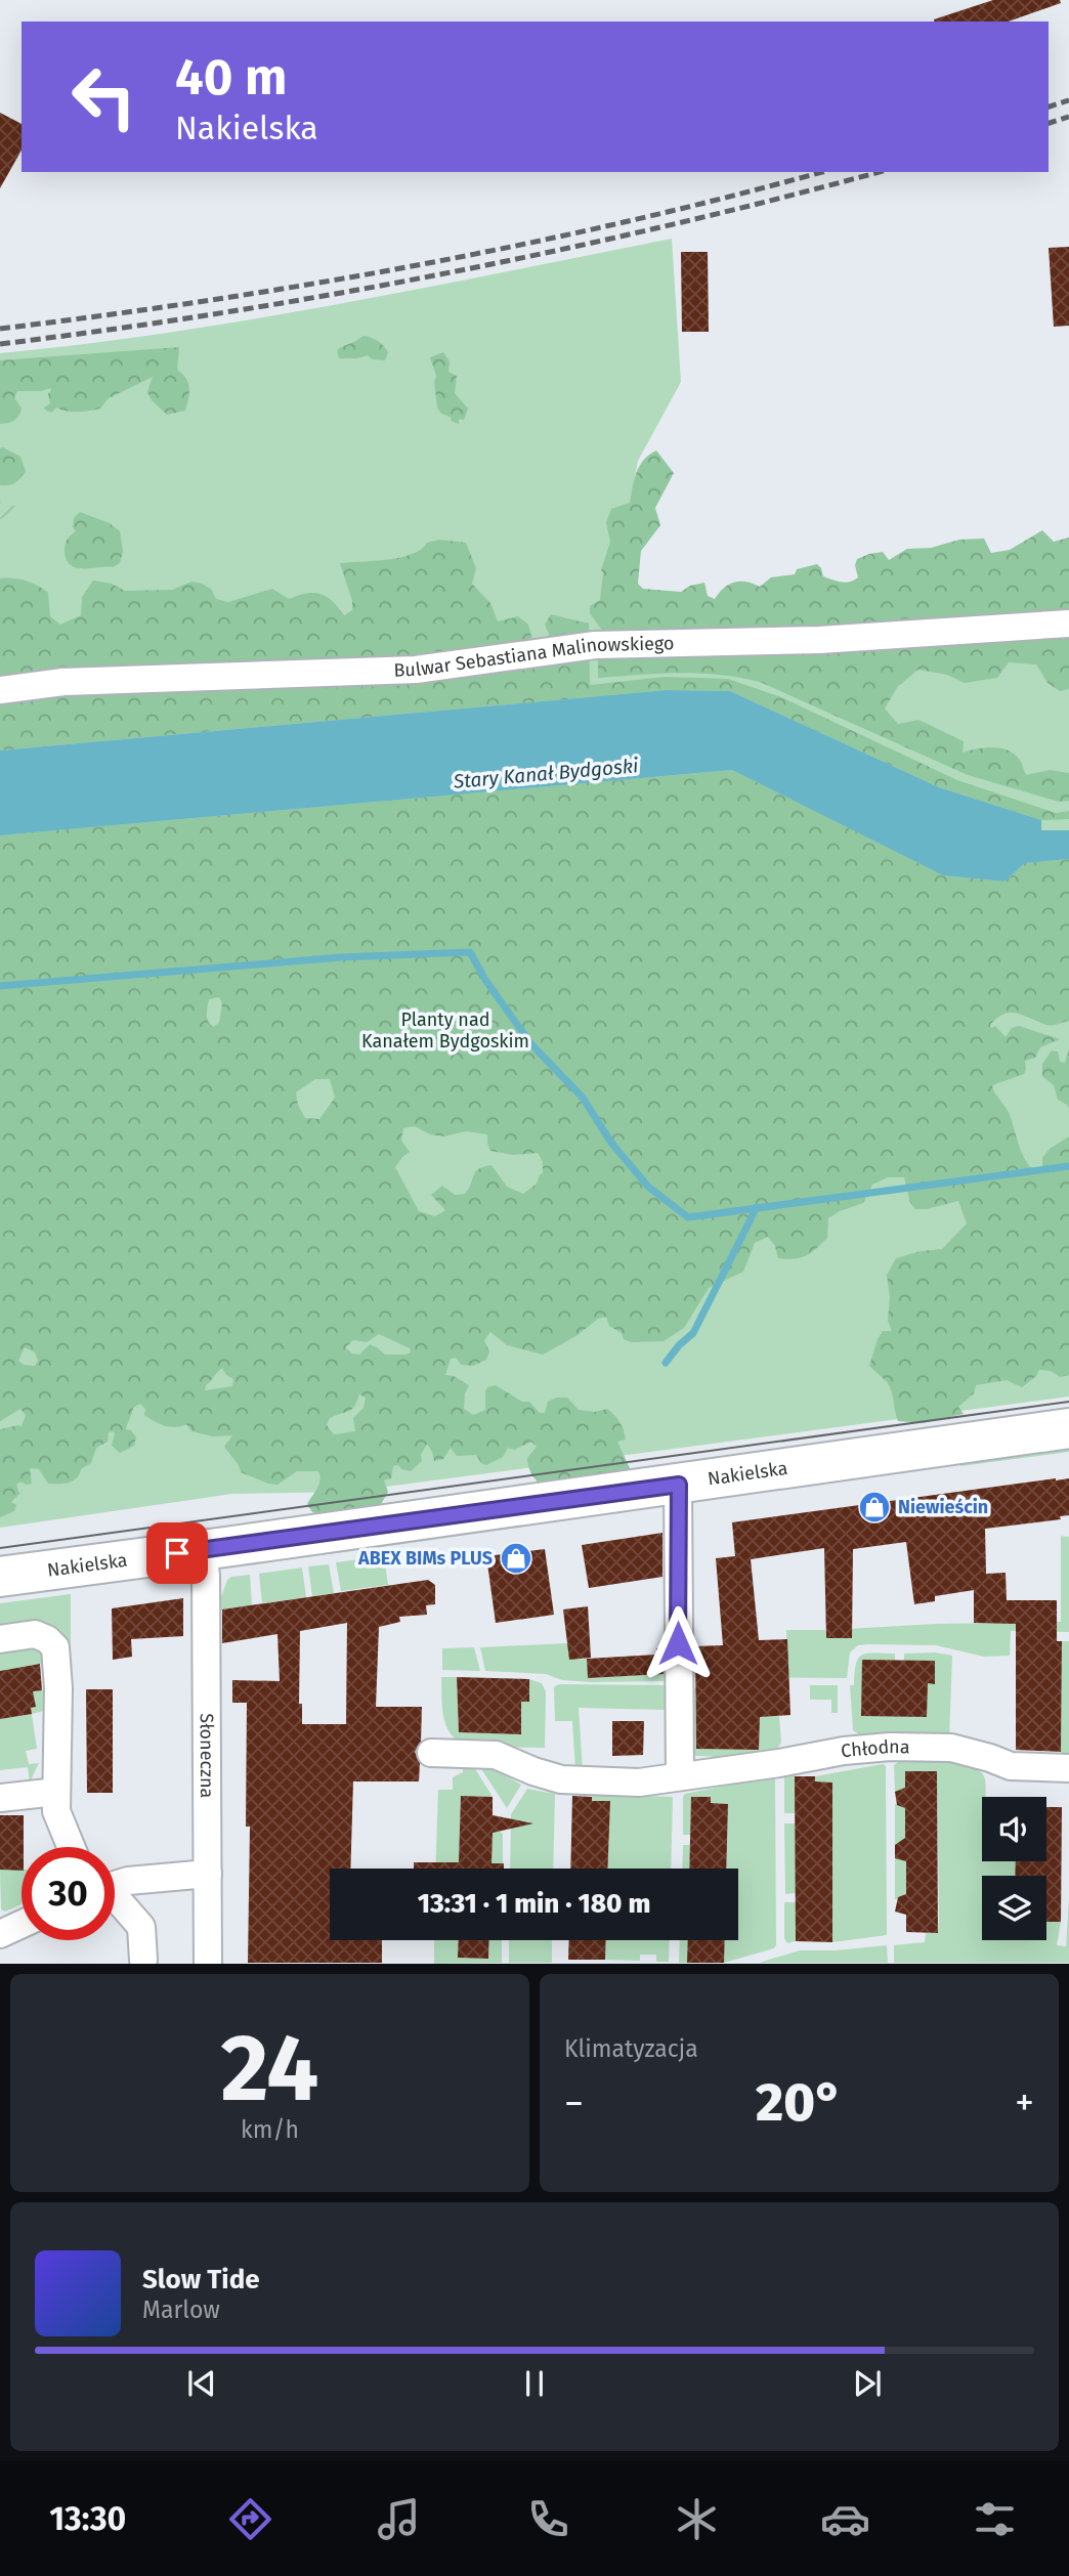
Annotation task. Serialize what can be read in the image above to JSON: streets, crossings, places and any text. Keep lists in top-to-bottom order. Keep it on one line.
{"streets":{"main road":["Nakielska"],"street":["Bulwar Sebastiana Malinowskiego","Chłodna","Słoneczna"]},"crossings":[["Nakielska","Słoneczna"]],"water":["Stary Kanał Bydgoski"],"parks":["Planty nad Kanałem Bydgoskim"],"places":{"shop":["Niewieścin","ABEX BIMs PLUS"]},"page":{"turn":["40 m","Nakielska"],"limit":"30","trip":"13:31 · 1 min · 180 m","tile":[["24","km/h"],"Klimatyzacja"],"heat":["−","20°","+"],"song":["Slow Tide","Marlow"],"tabs":"13:30"}}
